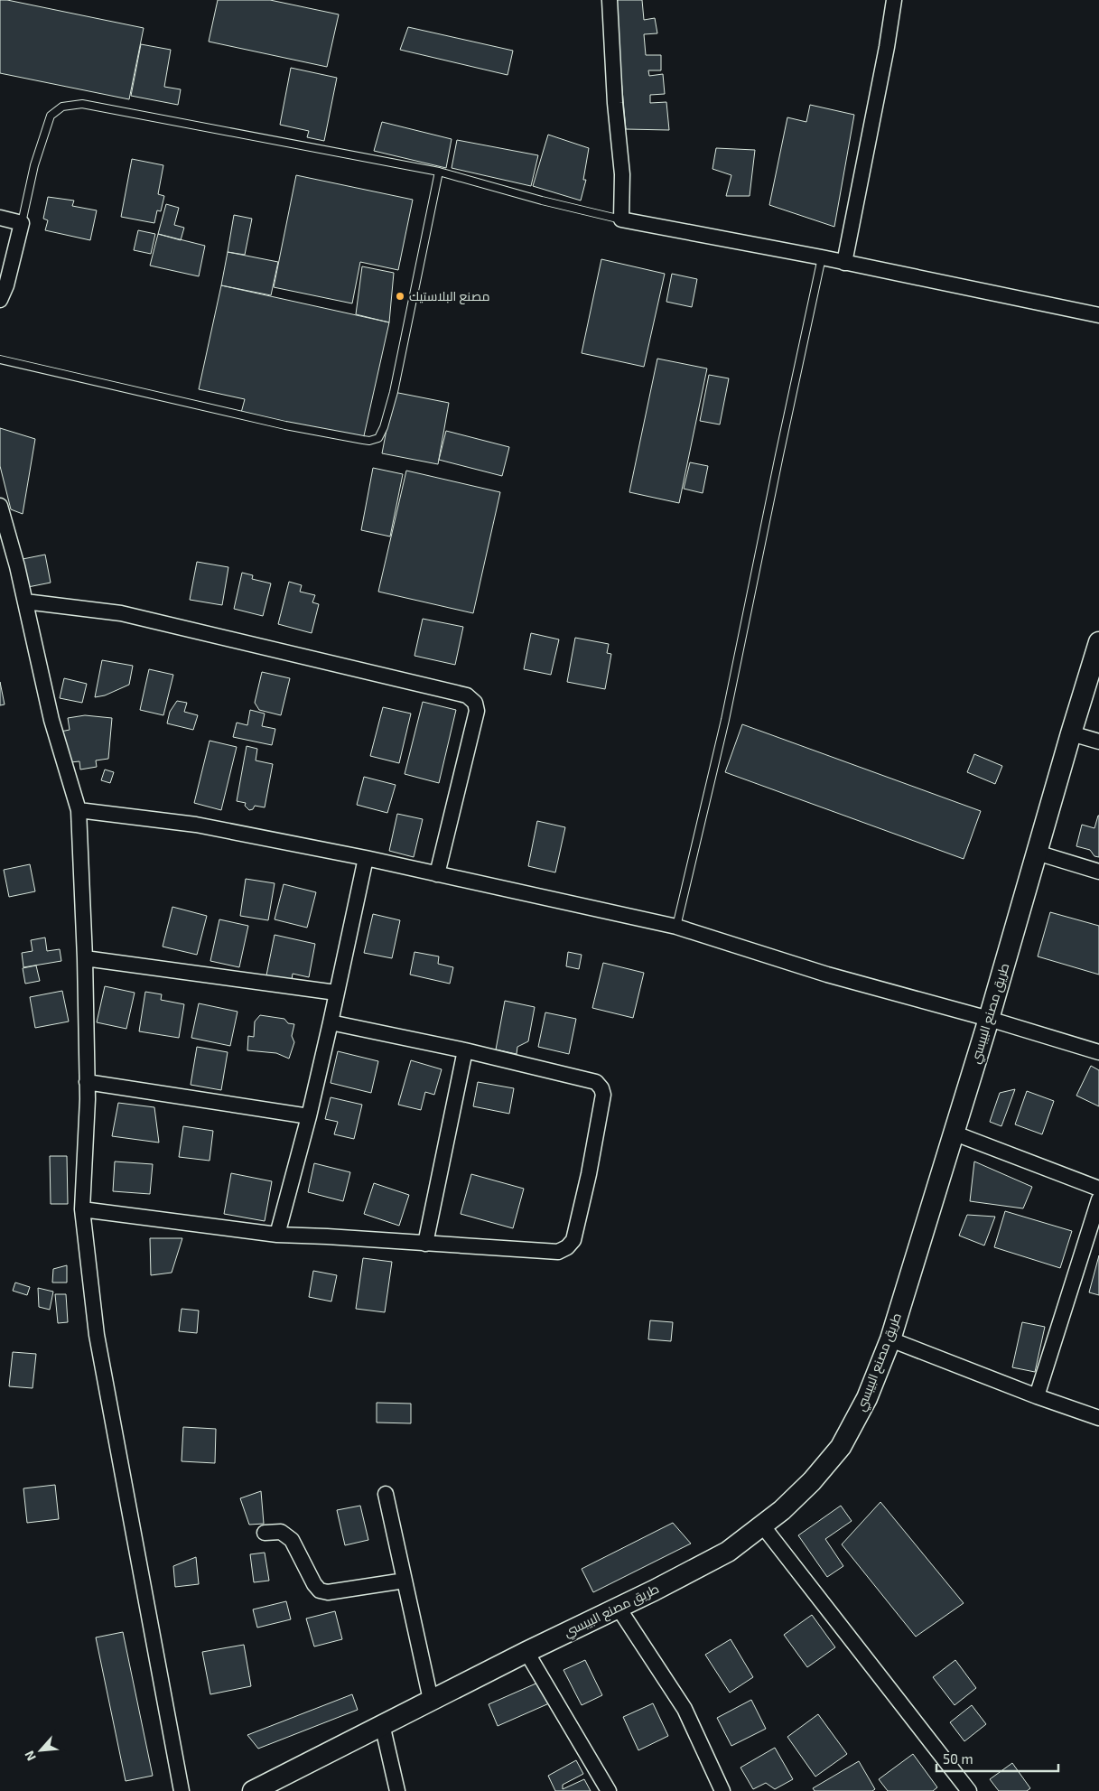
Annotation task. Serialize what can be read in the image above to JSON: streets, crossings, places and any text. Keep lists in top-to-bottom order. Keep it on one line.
{"streets":{"main road":["طريق مصنع البيبسي"]},"places":["مصنع البلاستيك"],"scale_bar":"50 m","north":"bottom left"}
